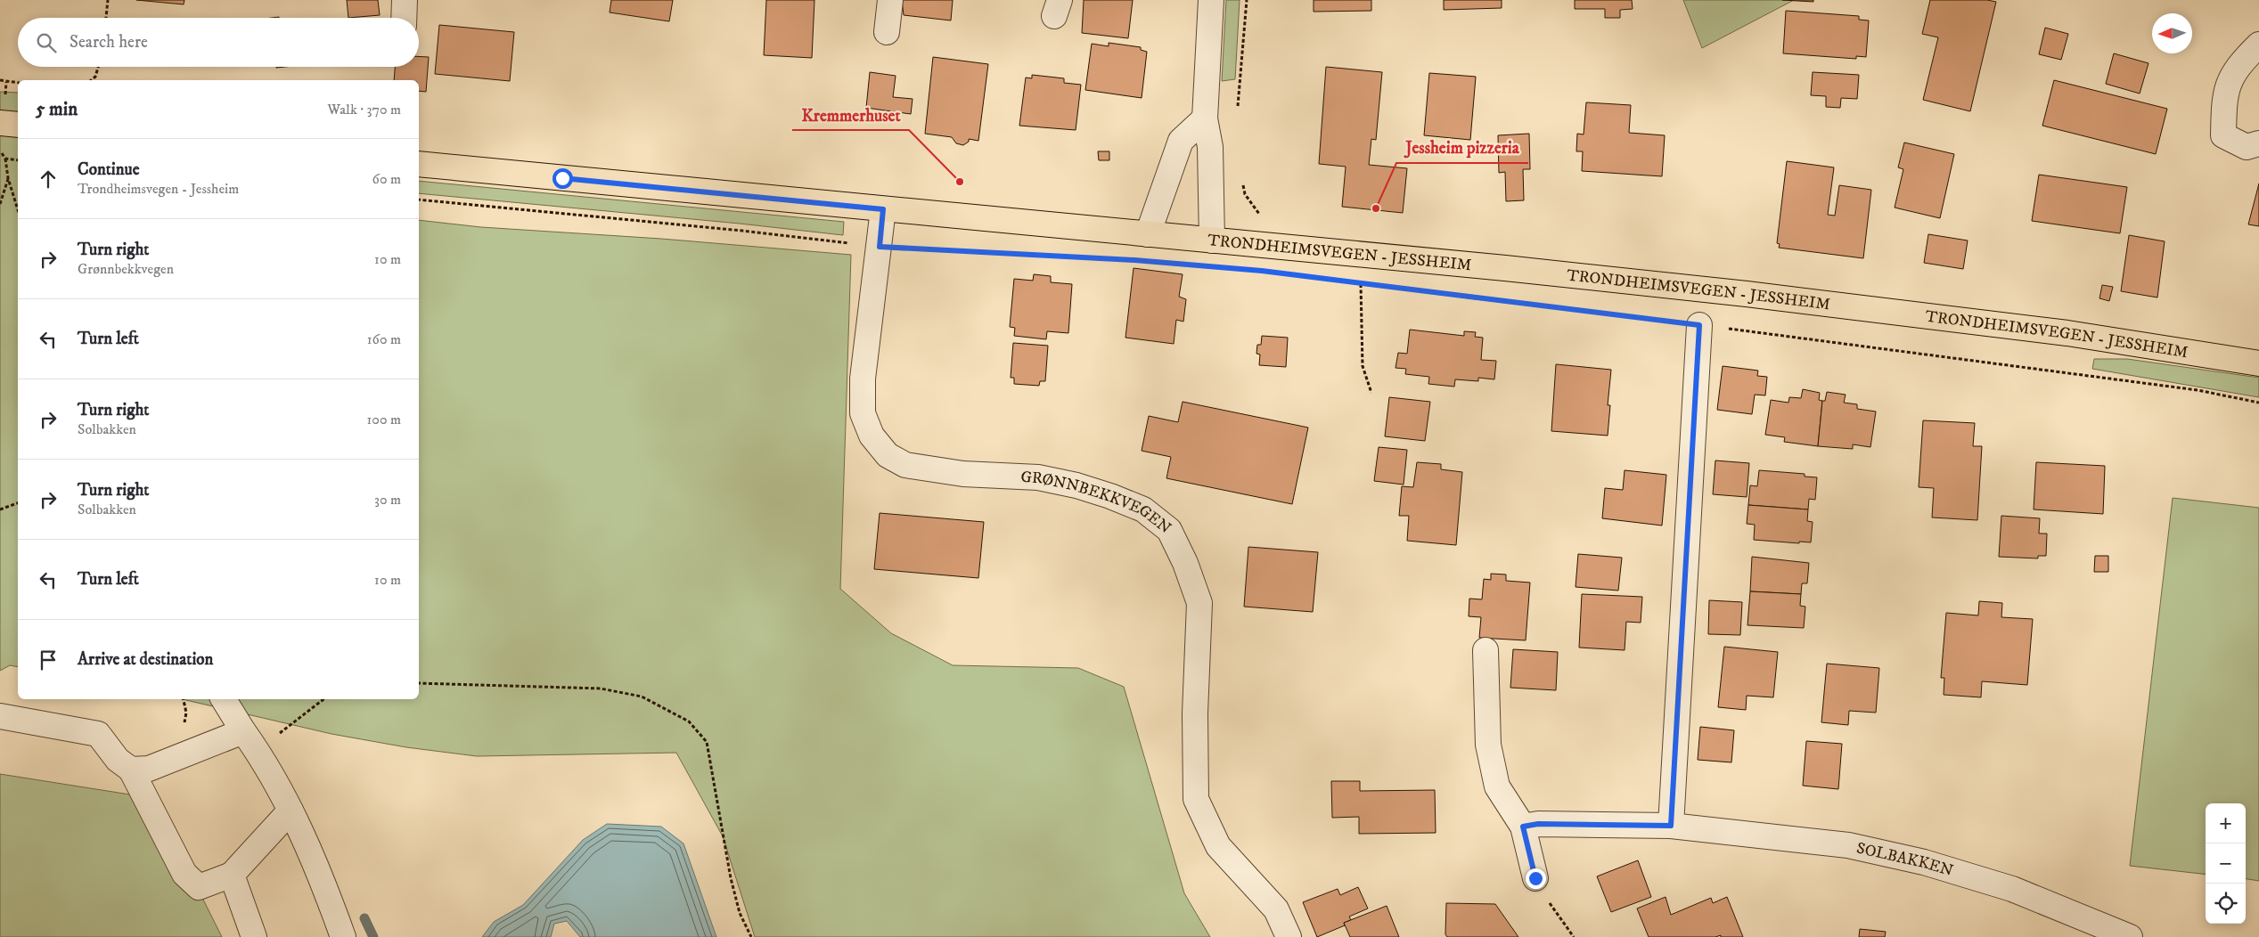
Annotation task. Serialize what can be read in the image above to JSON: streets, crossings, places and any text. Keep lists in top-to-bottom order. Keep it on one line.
{"streets":{"main road":["TRONDHEIMSVEGEN - JESSHEIM"],"street":["GRØNNBEKKVEGEN","SOLBAKKEN"]},"crossings":[["TRONDHEIMSVEGEN - JESSHEIM","GRØNNBEKKVEGEN"]],"places":["Kremmerhuset","Jessheim pizzeria"],"north":"left","page":{"search":"Search here","heading":["5 min","Walk · 370 m"],"list":[["Continue","Trondheimsvegen - Jessheim","60 m"],["Turn right","Grønnbekkvegen","10 m"],["Turn left","160 m"],["Turn right","Solbakken","100 m"],["Turn right","Solbakken","30 m"],["Turn left","10 m"],"Arrive at destination"],"map_buttons":["+","−"]}}
